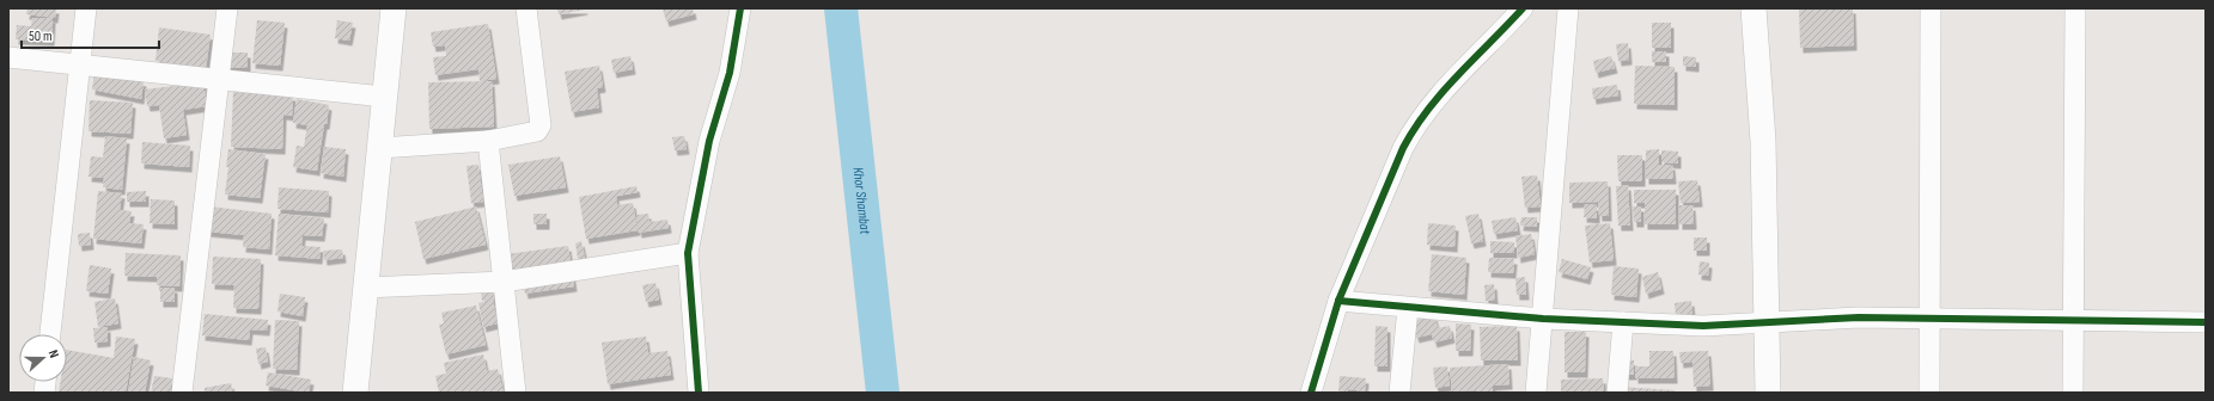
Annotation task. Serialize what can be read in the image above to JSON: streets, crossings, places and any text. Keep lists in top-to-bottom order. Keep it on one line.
{"water":["Khor Shambat"],"scale_bar":"50 m","north":"right"}
